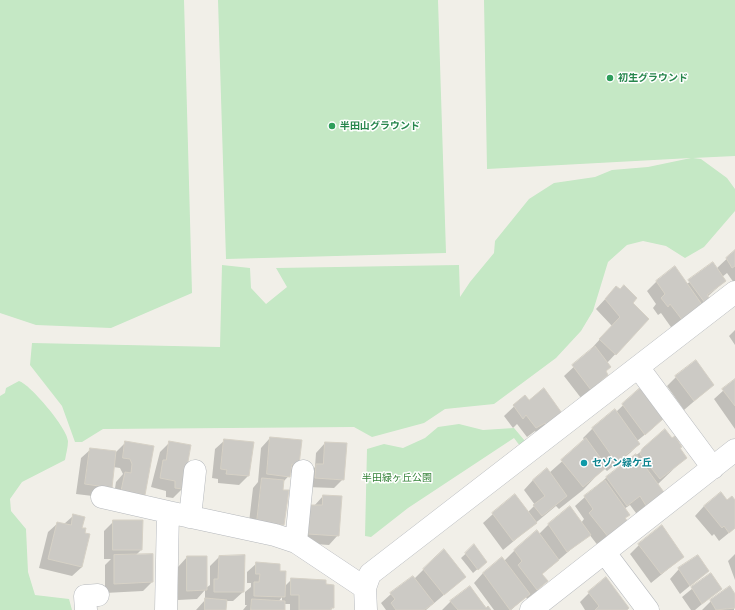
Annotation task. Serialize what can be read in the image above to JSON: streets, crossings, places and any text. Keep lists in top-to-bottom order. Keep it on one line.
{"parks":["半田緑ヶ丘公園"],"places":["初生グラウンド","半田山グラウンド","セゾン緑ケ丘"]}
